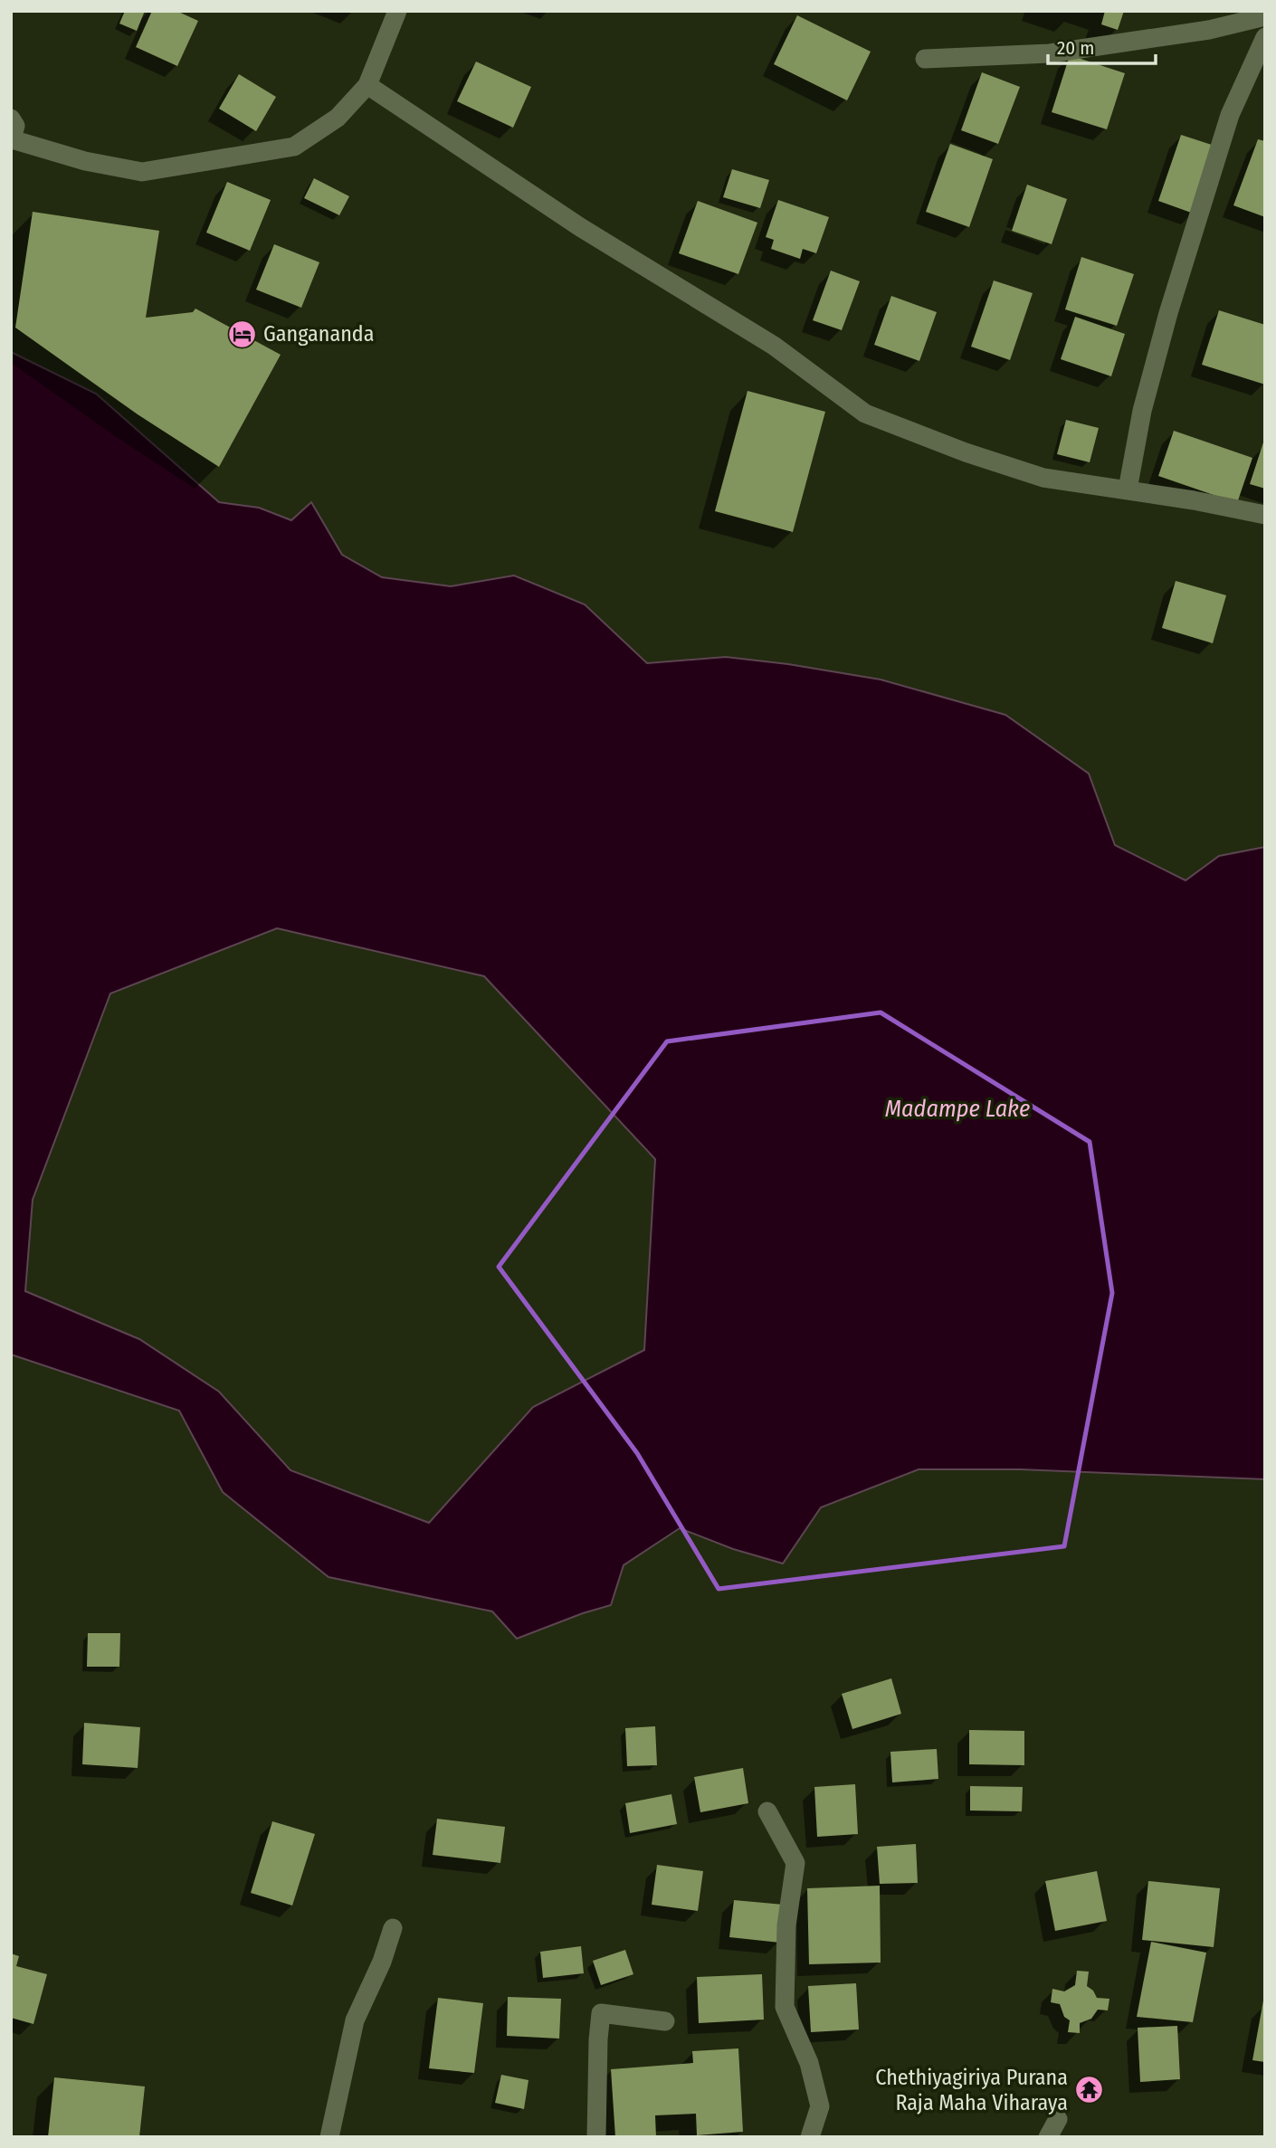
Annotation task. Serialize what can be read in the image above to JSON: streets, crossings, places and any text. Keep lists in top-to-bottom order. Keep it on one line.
{"water":["Madampe Lake"],"places":{"hotel":["Gangananda"],"temple":["Chethiyagiriya Purana Raja Maha Viharaya"]},"scale_bar":"20 m"}
